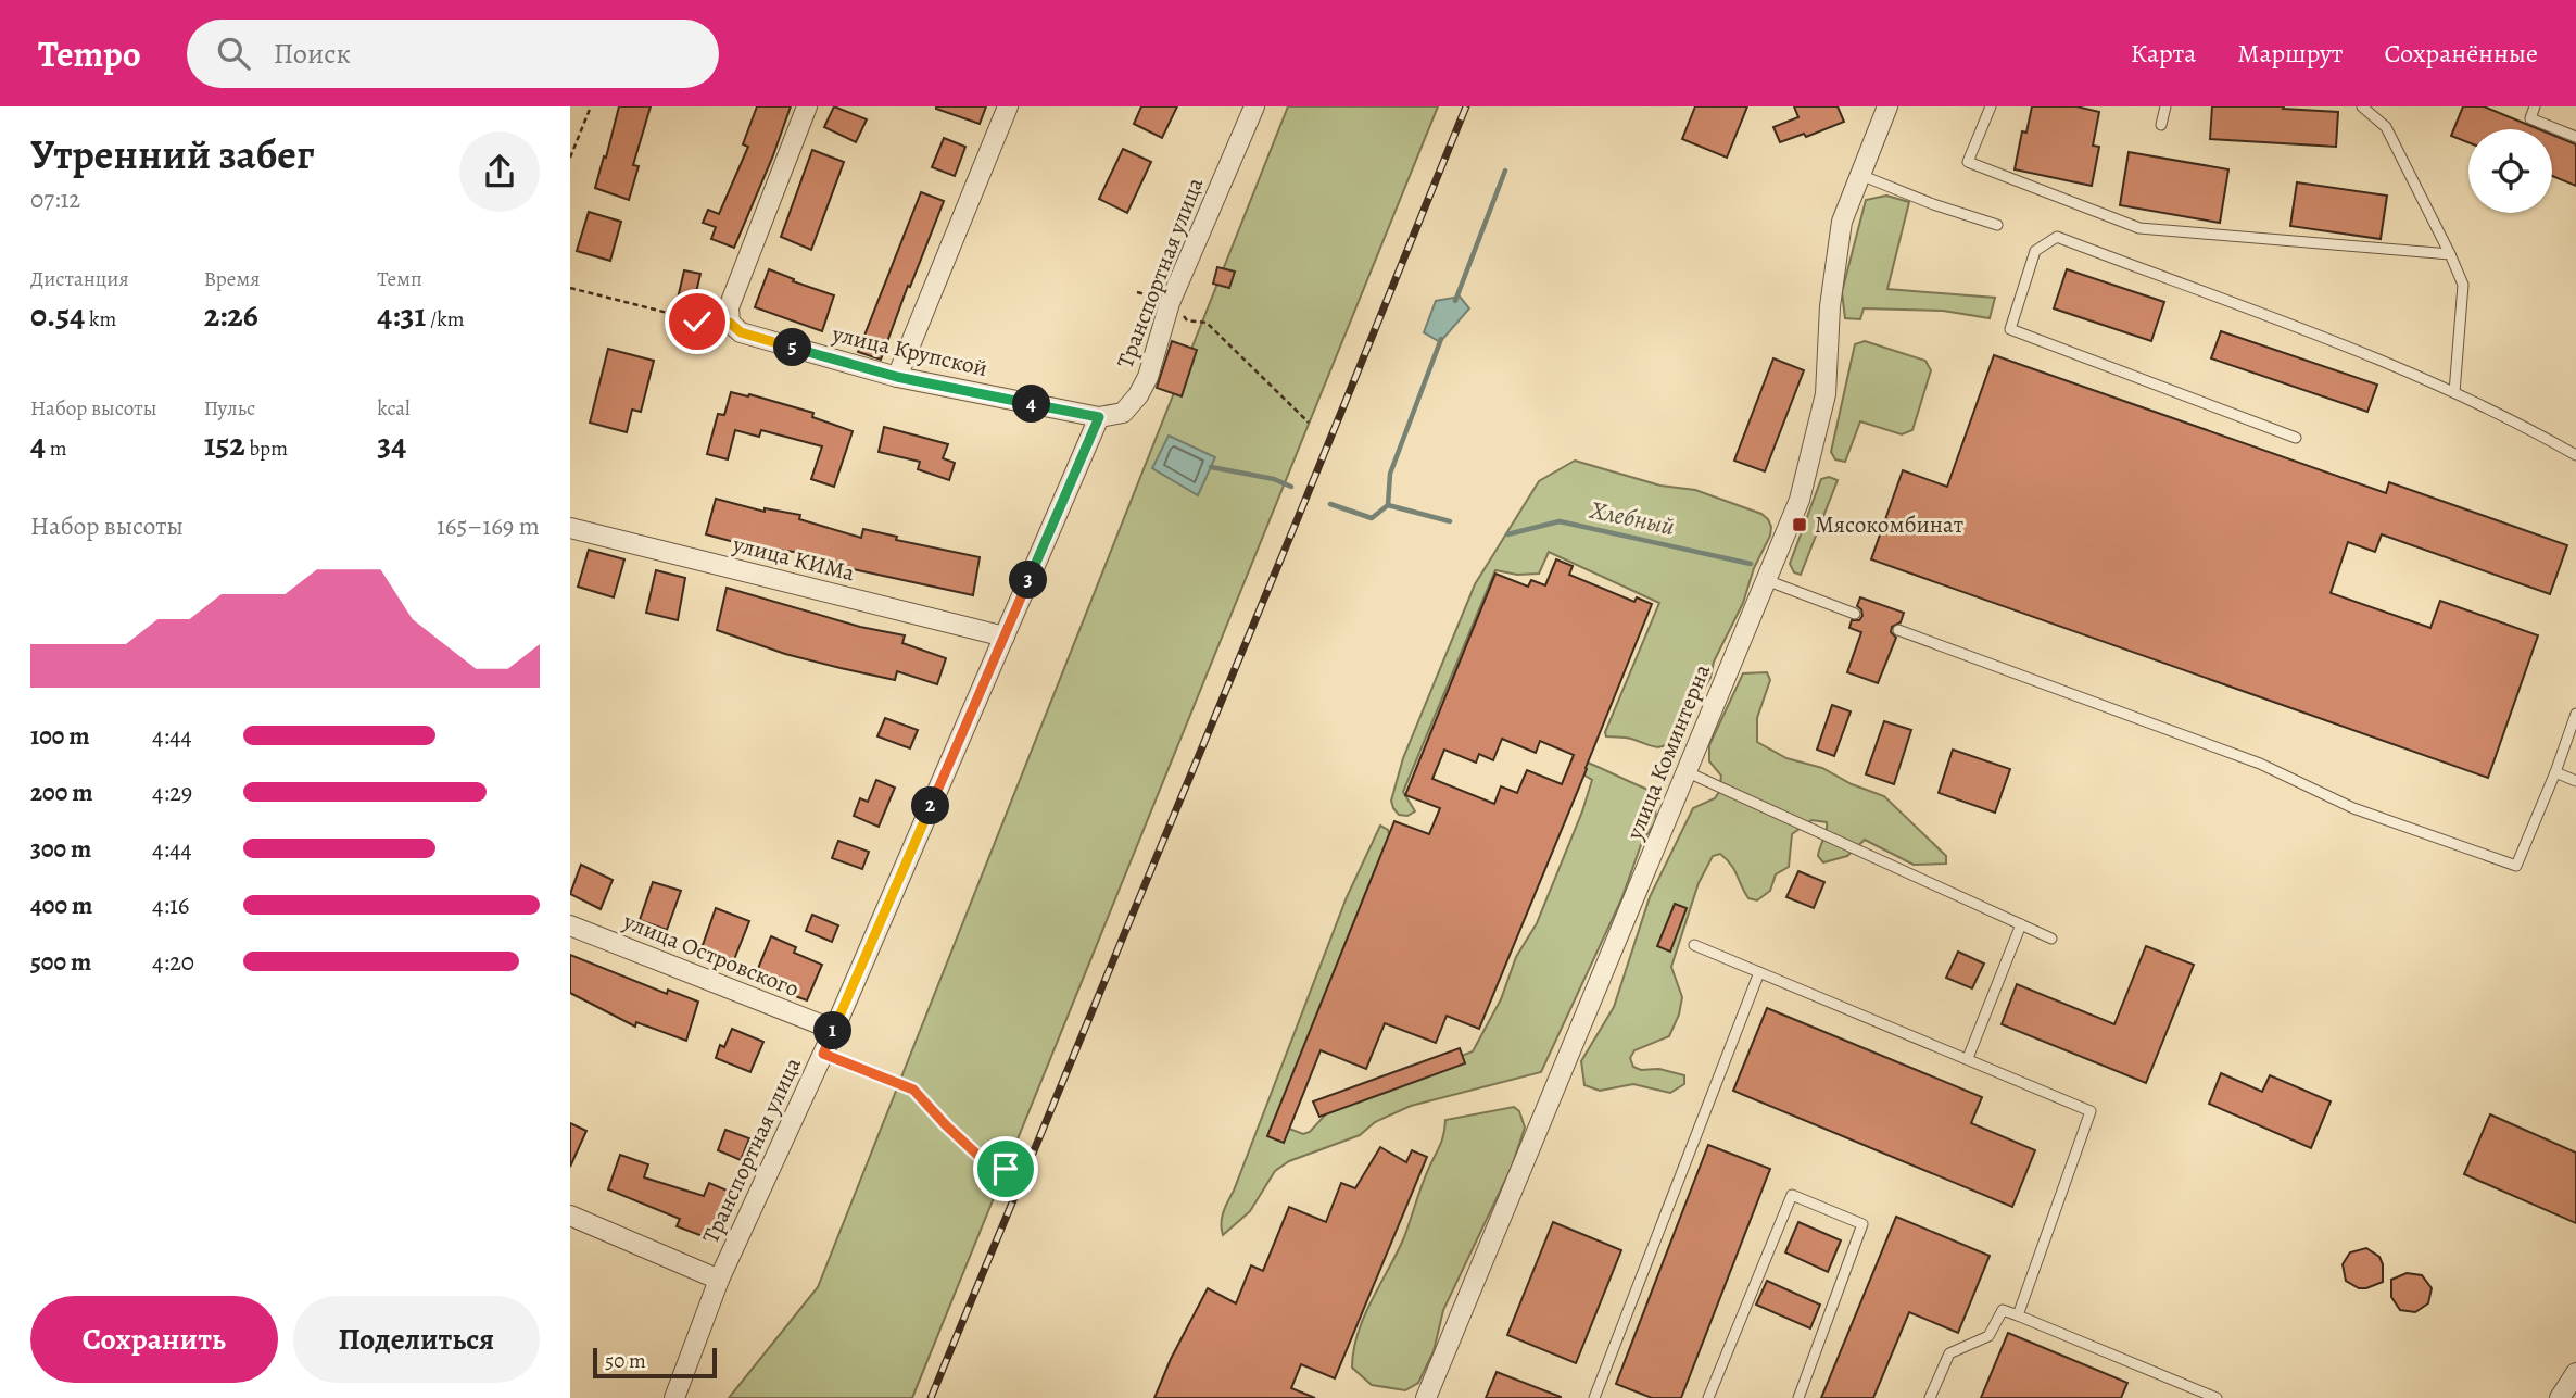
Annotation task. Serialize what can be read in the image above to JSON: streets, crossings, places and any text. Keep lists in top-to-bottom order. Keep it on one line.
{"streets":{"street":["Транспортная улица","улица Крупской","улица КИМа","улица Коминтерна","улица Островского"]},"crossings":[["Транспортная улица","улица Крупской"],["Транспортная улица","улица КИМа"],["Транспортная улица","улица Островского"]],"water":["Хлебный"],"places":{"transit":["Мясокомбинат"]},"scale_bar":"50 m","page":{"header":"Tempo","search":"Поиск","nav":["Карта","Маршрут","Сохранённые"],"heading":["Утренний забег","07:12"],"stats":[["Дистанция","0.54 km"],["Время","2:26"],["Темп","4:31 /km"],["Набор высоты","4 m"],["Пульс","152 bpm"],["kcal","34"]],"pins":["5","4","3","2","1"],"chart":["Набор высоты","165–169 m"],"list":[{"name":"100 m","note":"4:44"},{"name":"200 m","note":"4:29"},{"name":"300 m","note":"4:44"},{"name":"400 m","note":"4:16"},{"name":"500 m","note":"4:20"}],"buttons":["Сохранить","Поделиться"],"scale":"50 m"}}
